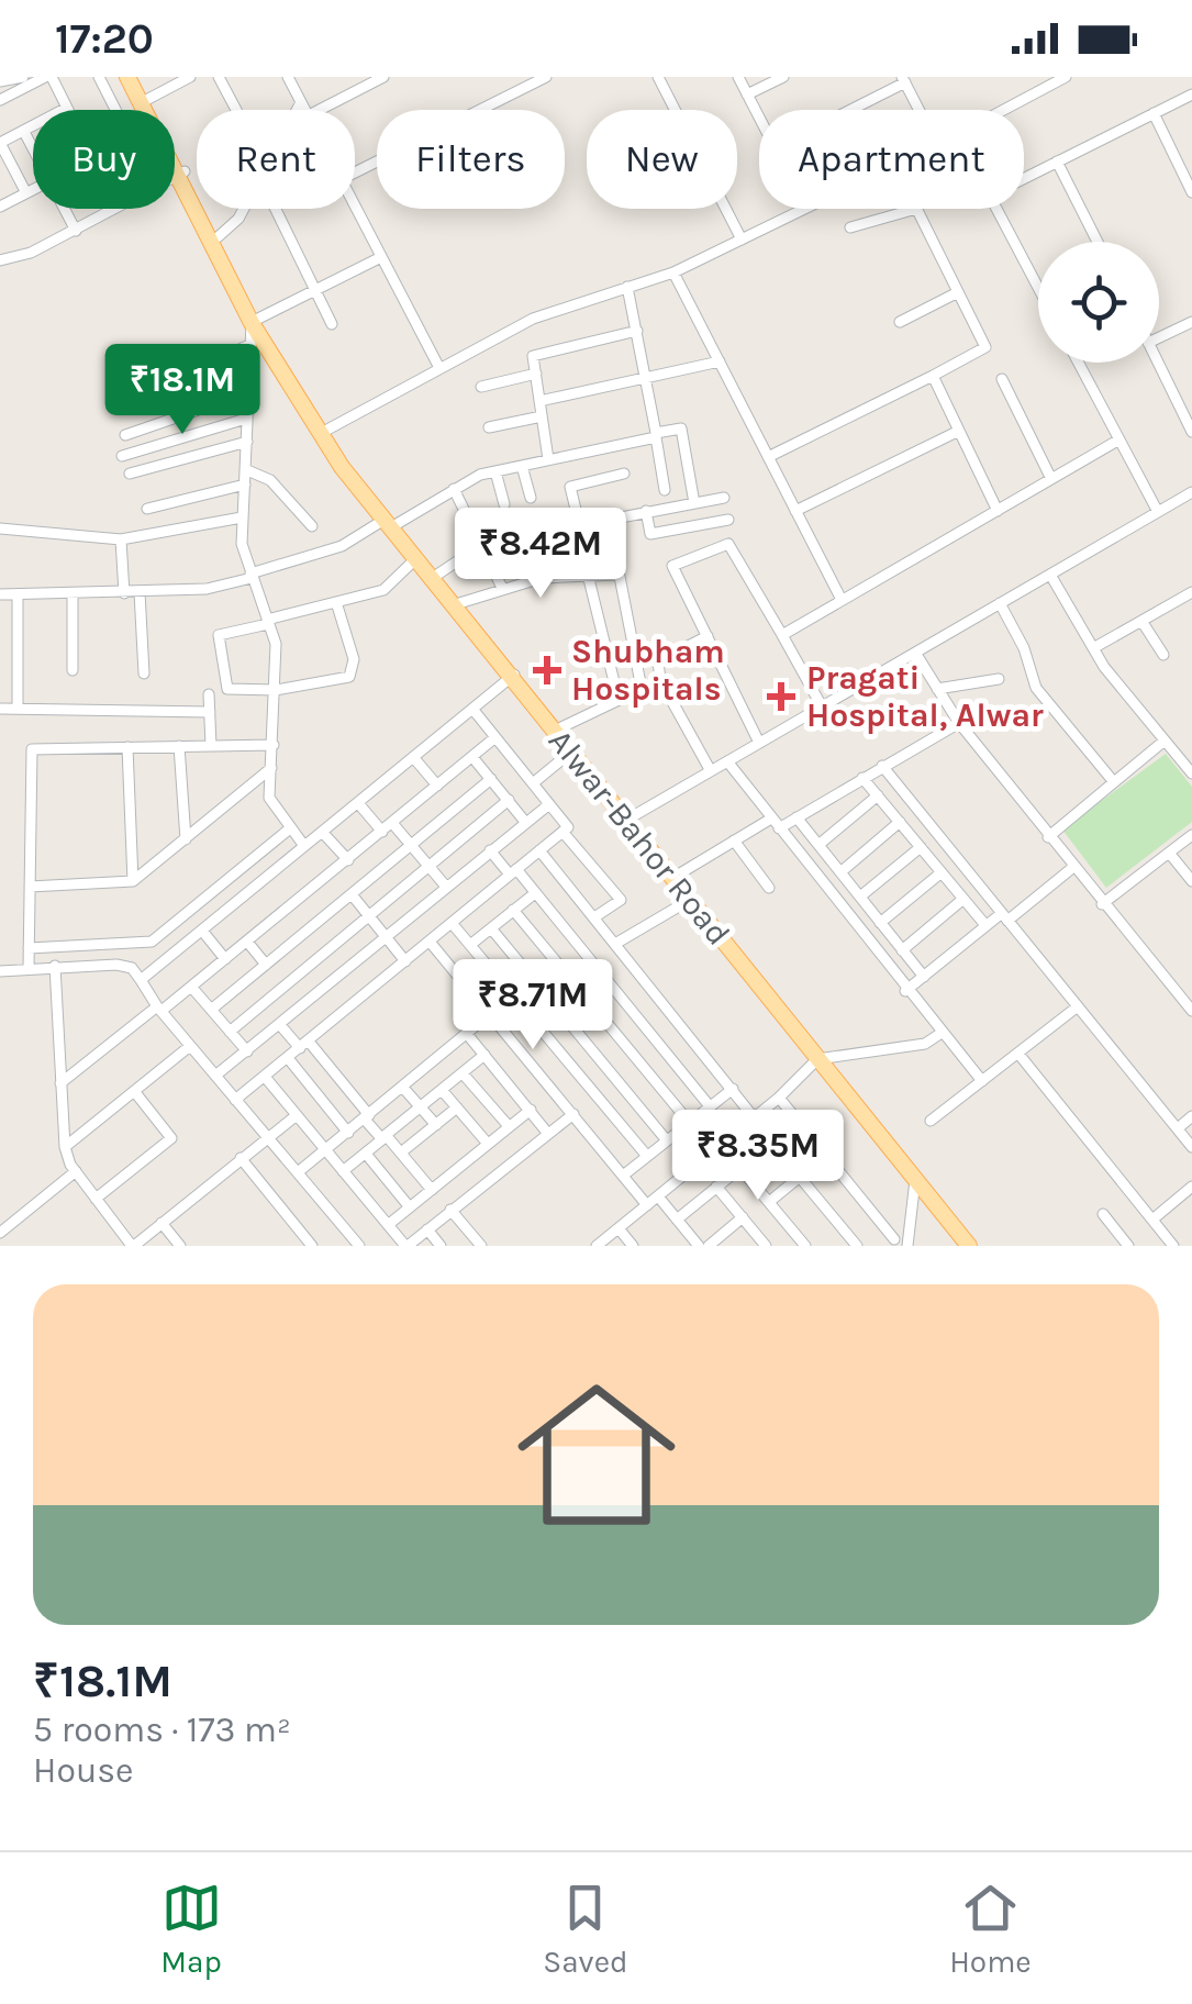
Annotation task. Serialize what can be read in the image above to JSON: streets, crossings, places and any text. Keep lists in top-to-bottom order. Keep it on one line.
{"streets":{"main road":["Alwar-Bahor Road"]},"places":{"health":["Shubham Hospitals","Pragati Hospital, Alwar"]},"page":{"status":"17:20","chip":["Buy","Rent","Filters","New","Apartment"],"price":["₹18.1M","₹8.42M","₹8.71M","₹8.35M"],"list":[{"name":"₹18.1M","note":"5 rooms · 173 m² · House"}],"tabs":["Map","Saved","Home"]}}
